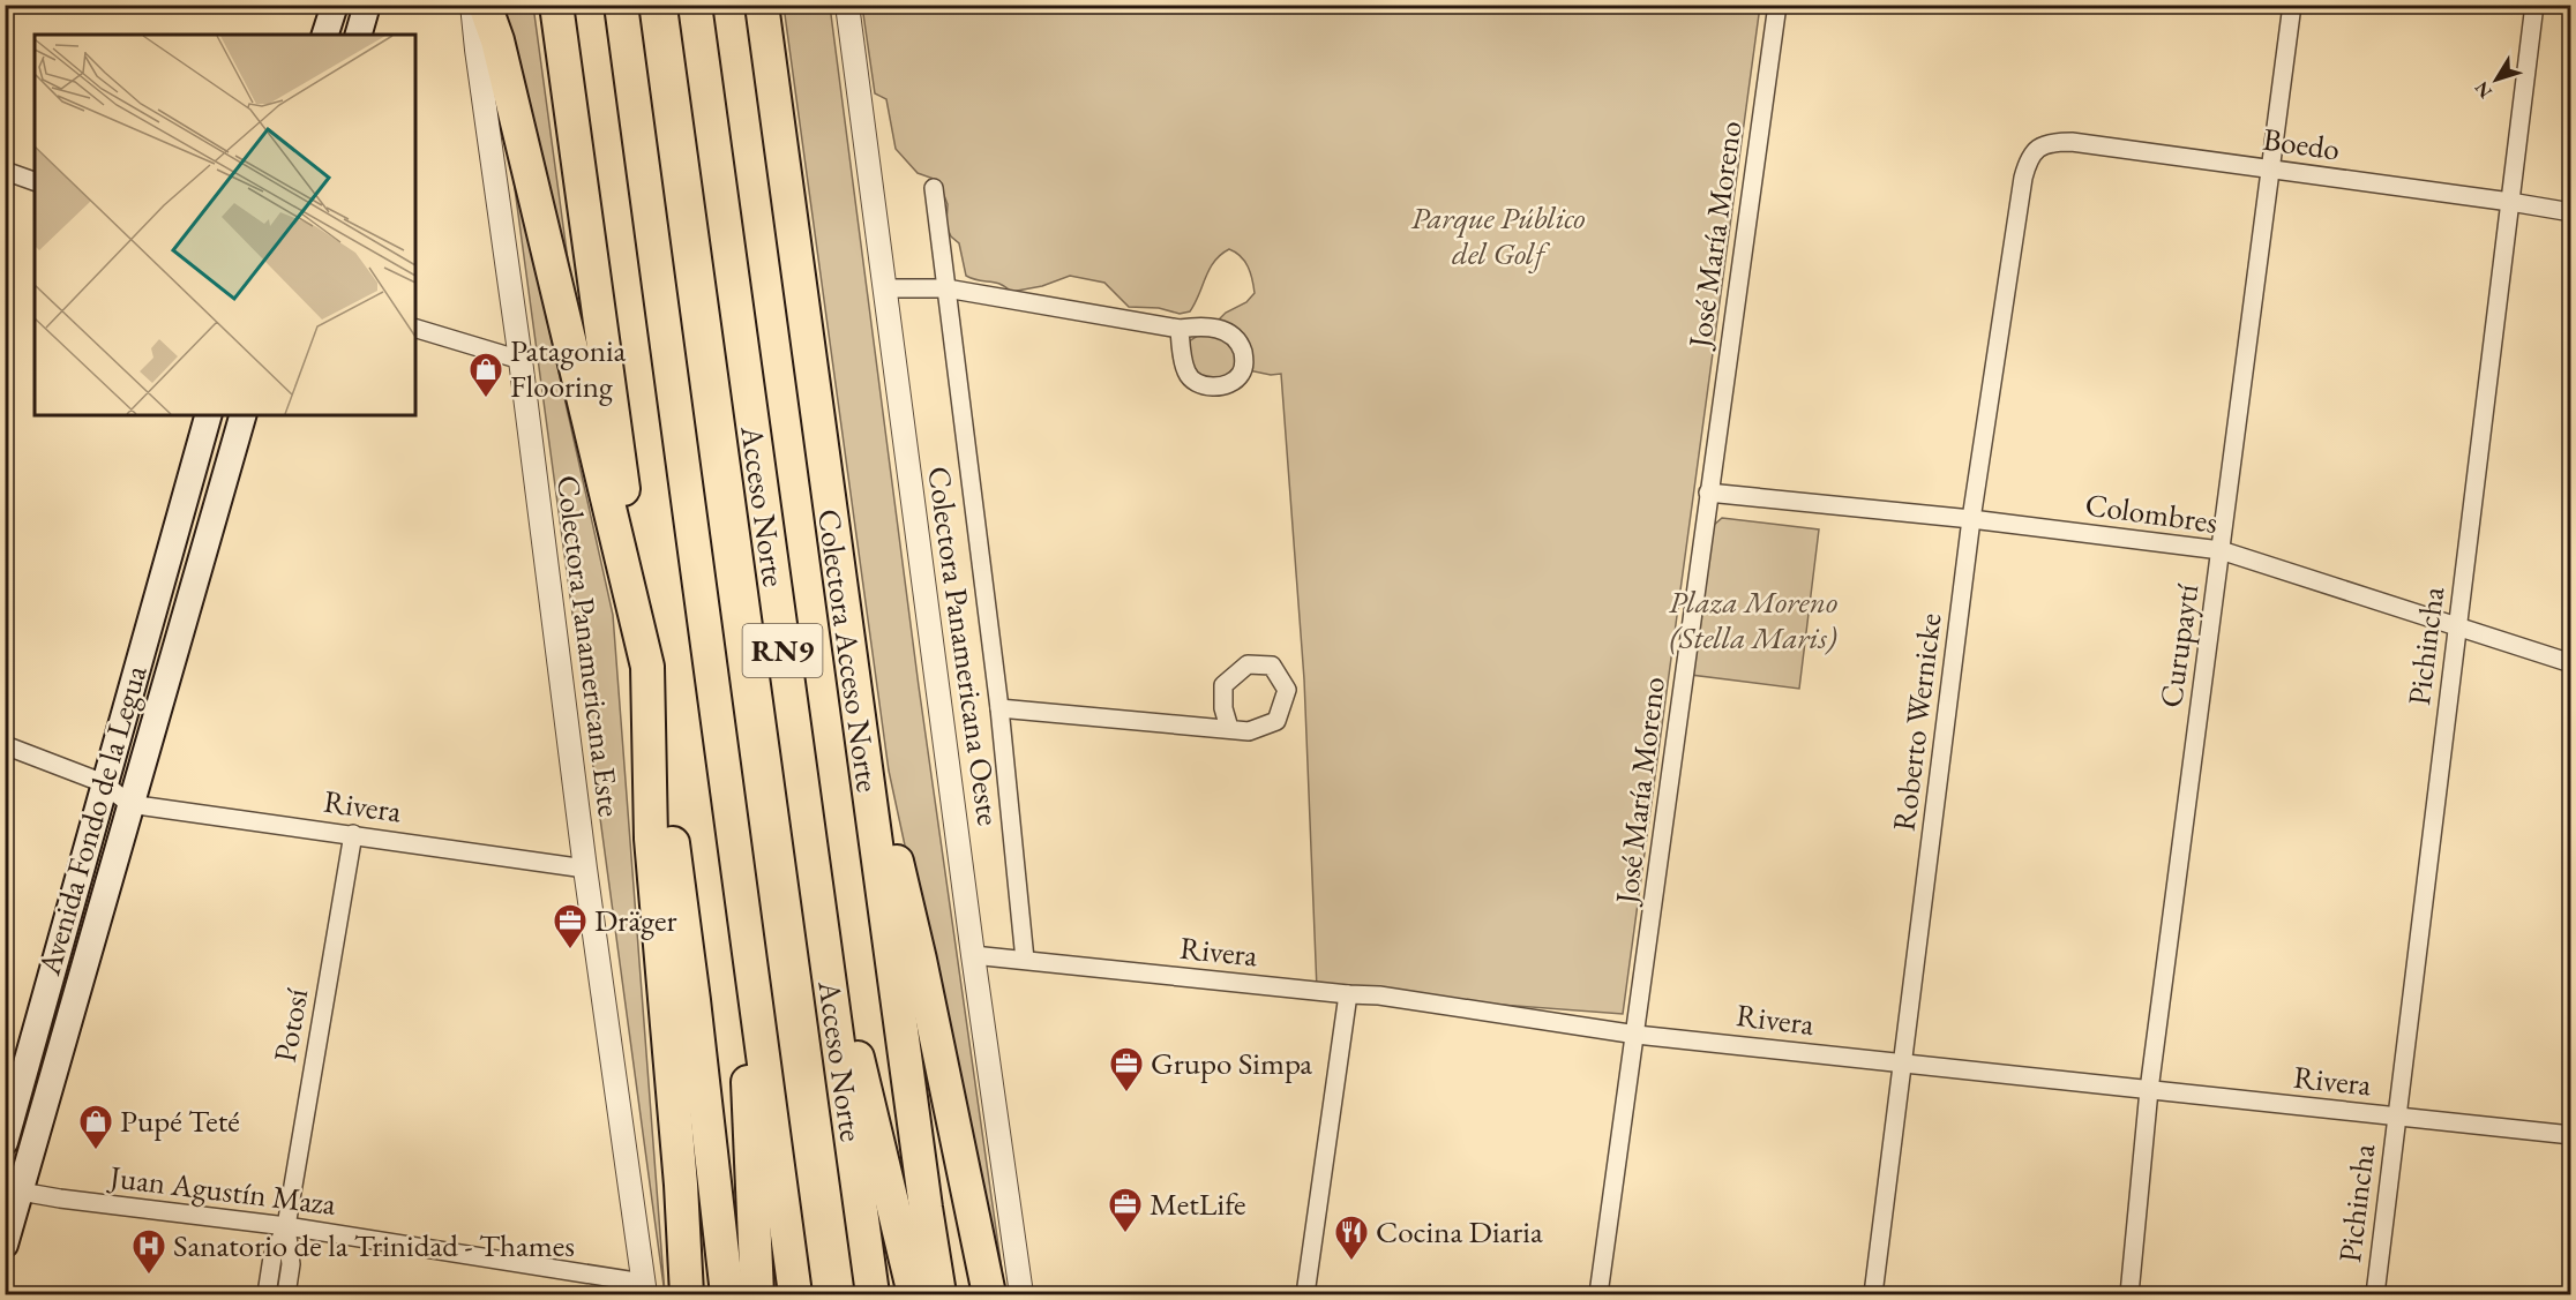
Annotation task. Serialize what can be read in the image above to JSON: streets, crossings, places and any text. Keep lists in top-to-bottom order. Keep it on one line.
{"streets":{"highway":["Acceso Norte","RN9","Colectora Acceso Norte"],"main road":["Avenida Fondo de la Legua"],"street":["Boedo","José María Moreno","Colombres","Colectora Panamericana Este","Colectora Panamericana Oeste","Curupaytí","Pichincha","Roberto Wernicke","Rivera","Potosí","Juan Agustín Maza"]},"crossings":[["Boedo","Curupaytí"],["Boedo","Pichincha"],["Boedo","Roberto Wernicke"],["José María Moreno","Colombres"],["José María Moreno","Rivera"],["Colombres","Curupaytí"],["Colombres","Pichincha"],["Colombres","Roberto Wernicke"],["Colectora Panamericana Este","Rivera"],["Colectora Panamericana Este","Juan Agustín Maza"],["Colectora Panamericana Oeste","Rivera"],["Curupaytí","Rivera"],["Pichincha","Rivera"],["Roberto Wernicke","Rivera"],["Rivera","Avenida Fondo de la Legua"],["Rivera","Potosí"],["Avenida Fondo de la Legua","Juan Agustín Maza"],["Potosí","Juan Agustín Maza"]],"parks":["Parque Público del Golf","Plaza Moreno (Stella Maris)"],"places":{"shop":["Patagonia Flooring","Pupé Teté"],"office":["Dräger","Grupo Simpa","MetLife"],"restaurant":["Cocina Diaria"],"hospital":["Sanatorio de la Trinidad - Thames"]},"north":"bottom left"}
